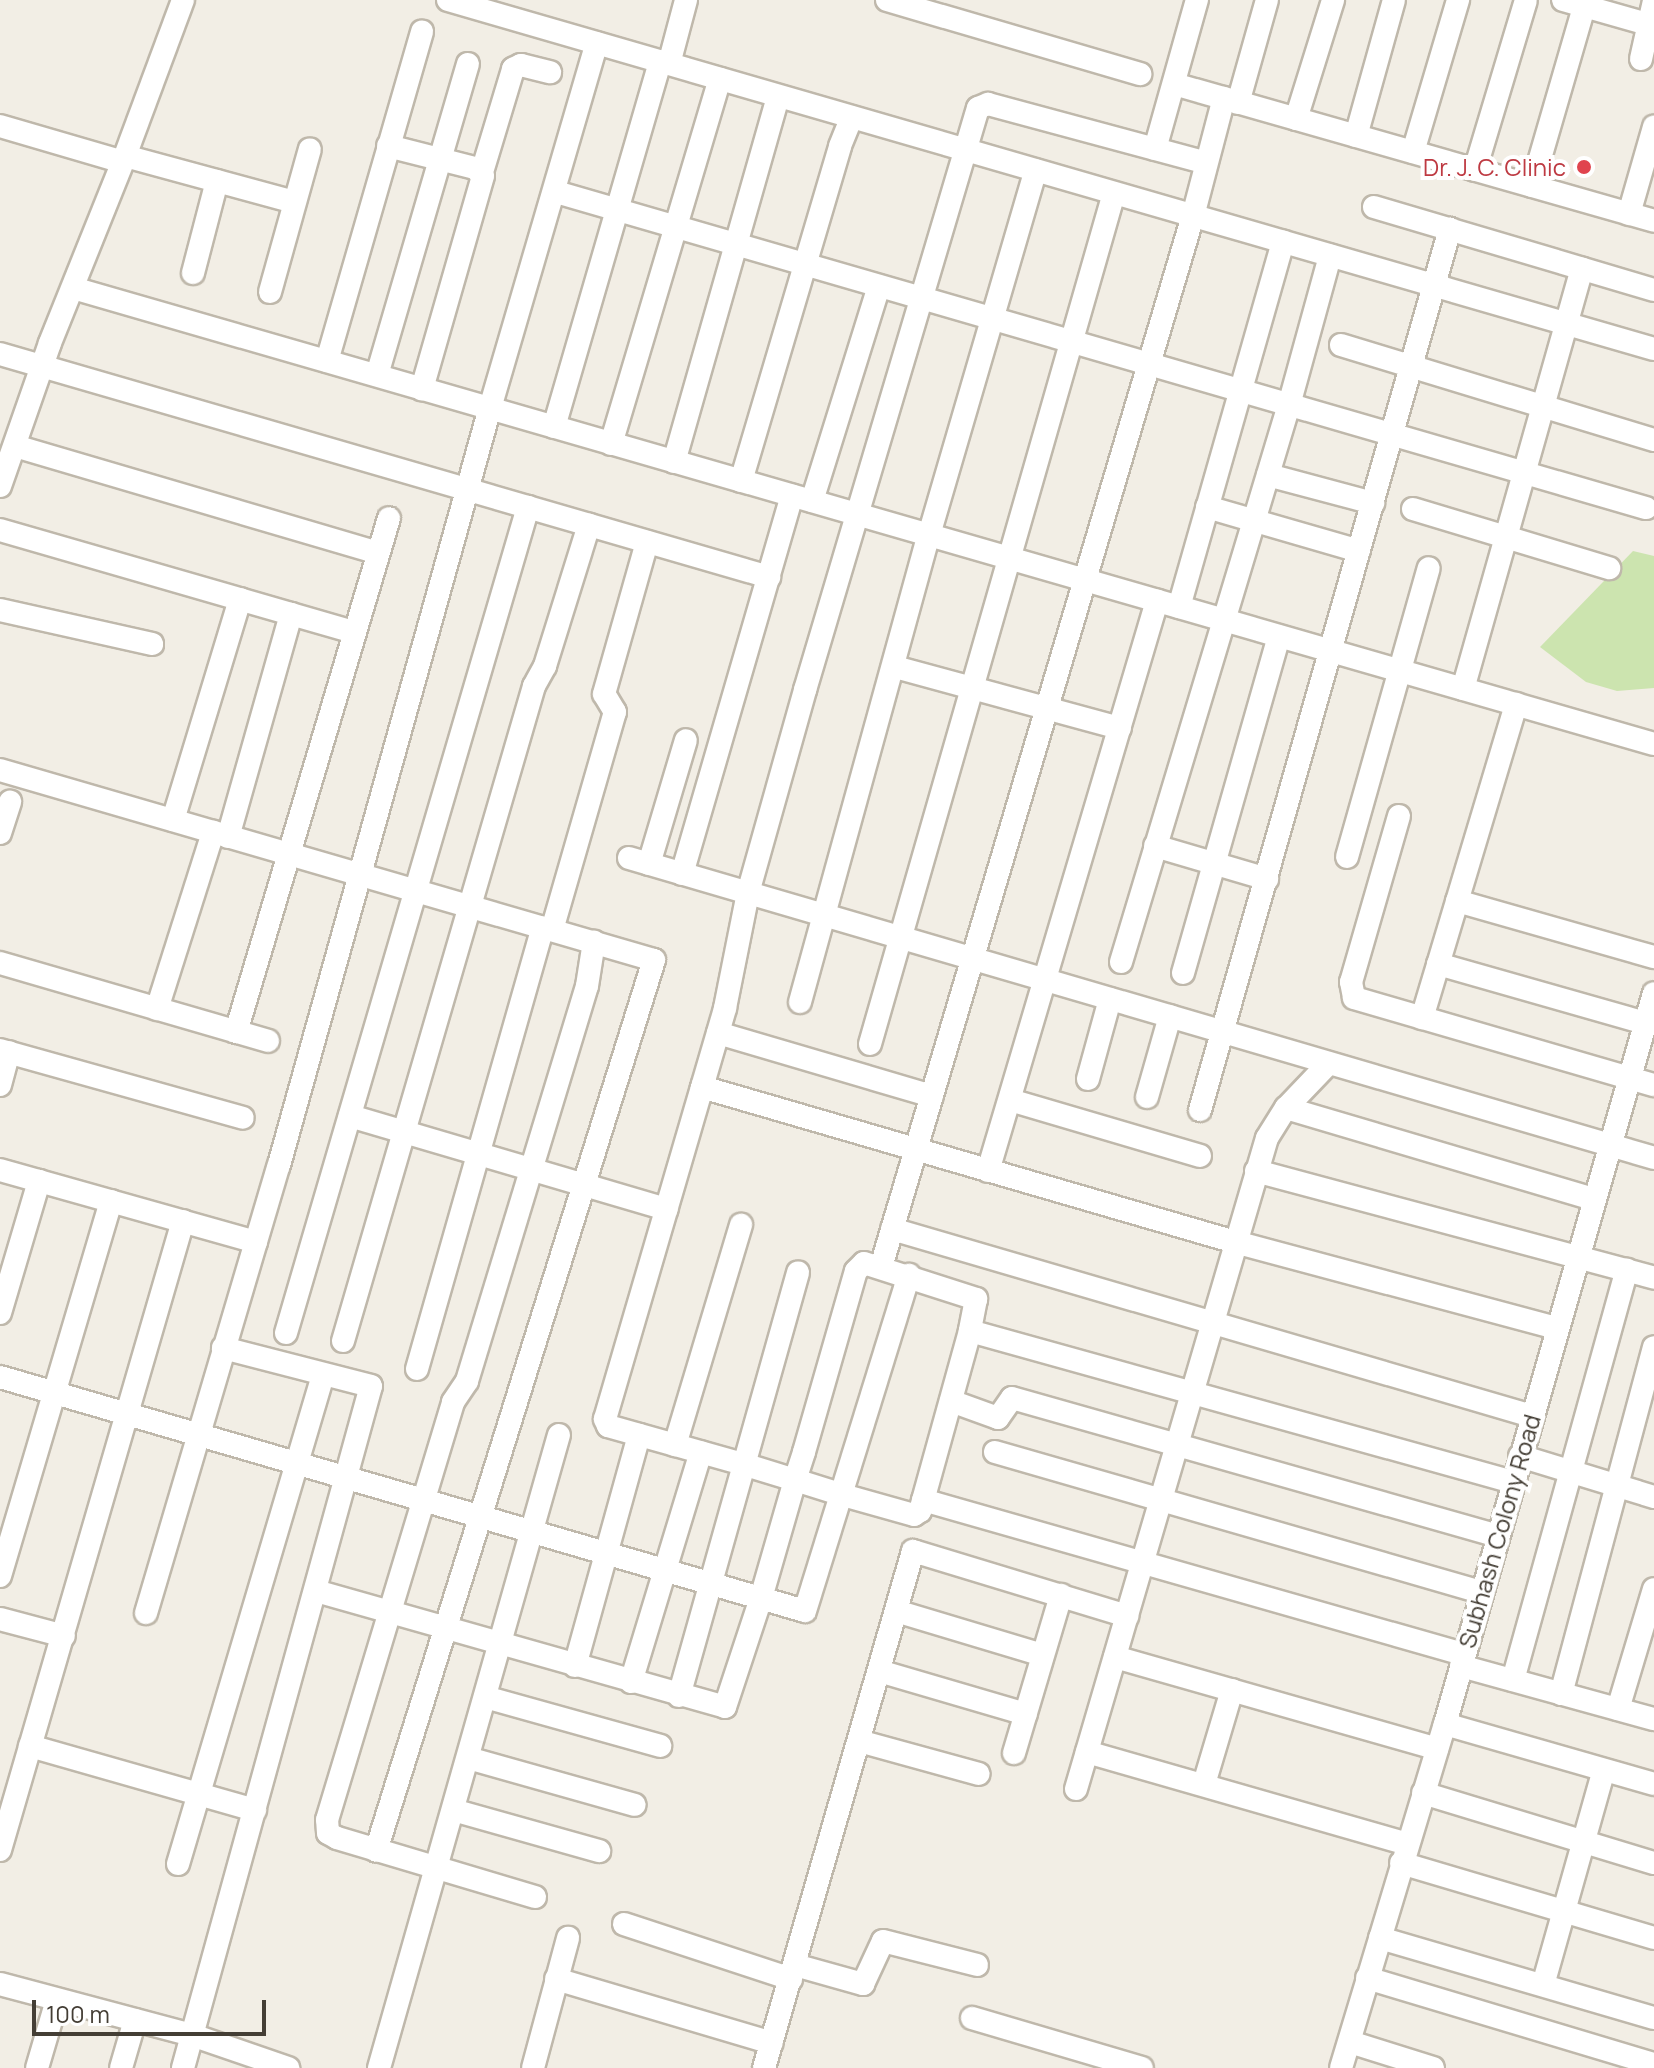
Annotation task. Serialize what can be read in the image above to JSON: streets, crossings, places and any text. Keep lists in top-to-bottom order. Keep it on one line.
{"streets":{"street":["Subhash Colony Road"]},"places":["Dr. J. C. Clinic"],"scale_bar":"100 m"}
